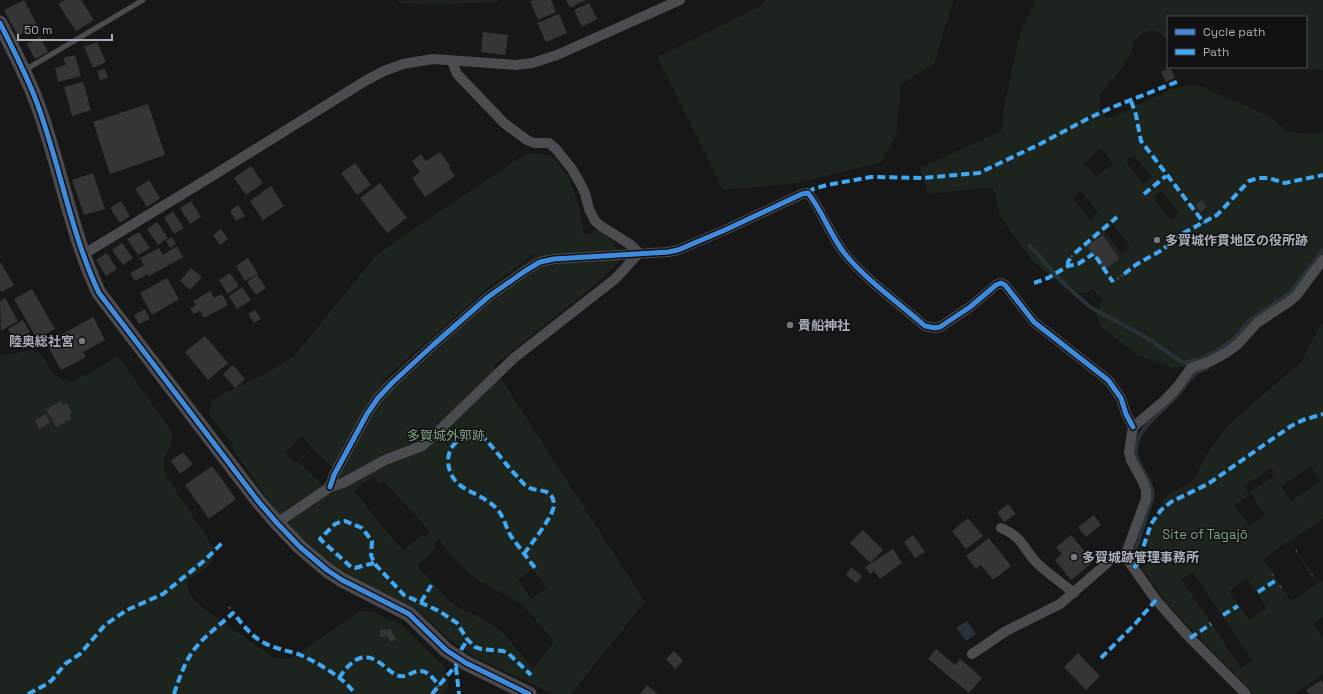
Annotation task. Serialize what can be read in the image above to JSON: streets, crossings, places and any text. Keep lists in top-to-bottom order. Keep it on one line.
{"parks":["多賀城外郭跡","Site of Tagajō"],"places":["多賀城作貫地区の役所跡","貴船神社","陸奥総社宮","多賀城跡管理事務所"],"legend":["Cycle path","Path"],"scale_bar":"50 m"}
